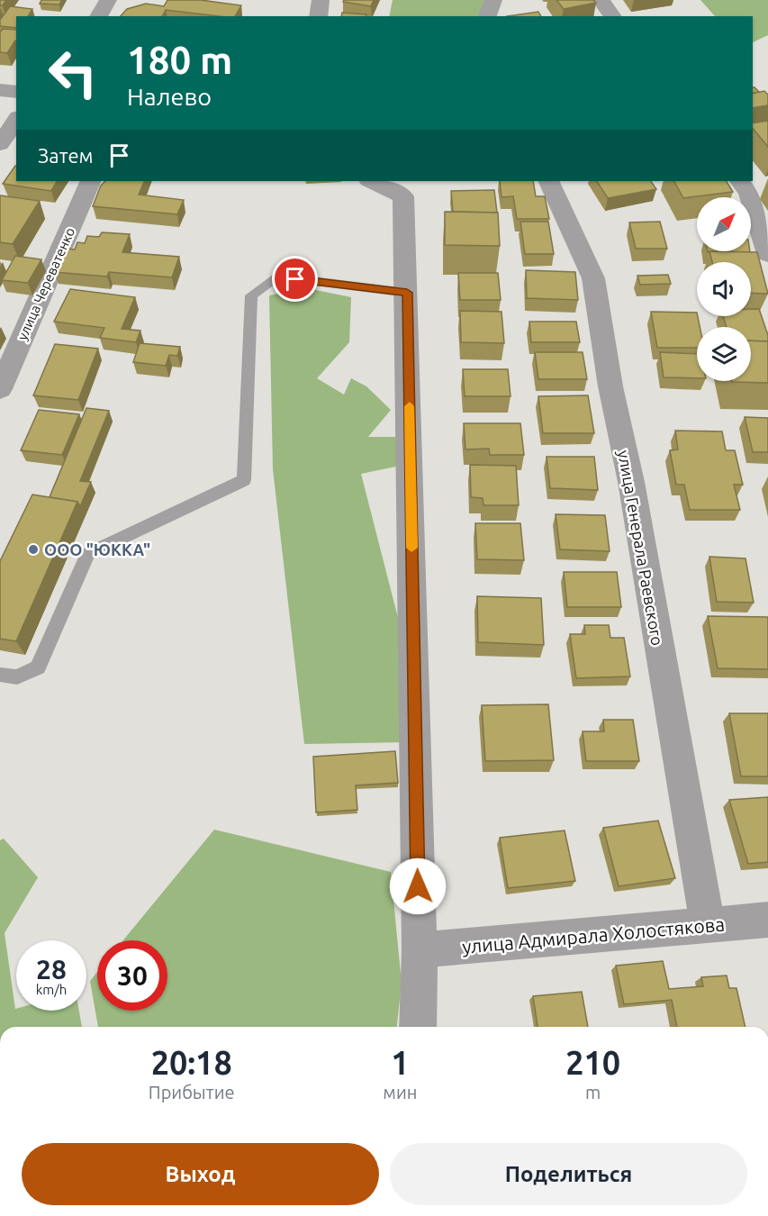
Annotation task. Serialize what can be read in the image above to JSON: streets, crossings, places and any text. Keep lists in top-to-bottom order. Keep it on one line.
{"streets":{"street":["улица Череватенко","улица Генерала Раевского","улица Адмирала Холостякова"]},"crossings":[["улица Генерала Раевского","улица Адмирала Холостякова"]],"places":["ООО \"ЮККА\""],"north":"top right","page":{"turn":["180 m","Налево"],"then":"Затем","speed":"28 km/h","limit":"30","eta":["20:18","Прибытие","1","мин","210","m"],"buttons":["Выход","Поделиться"]}}
